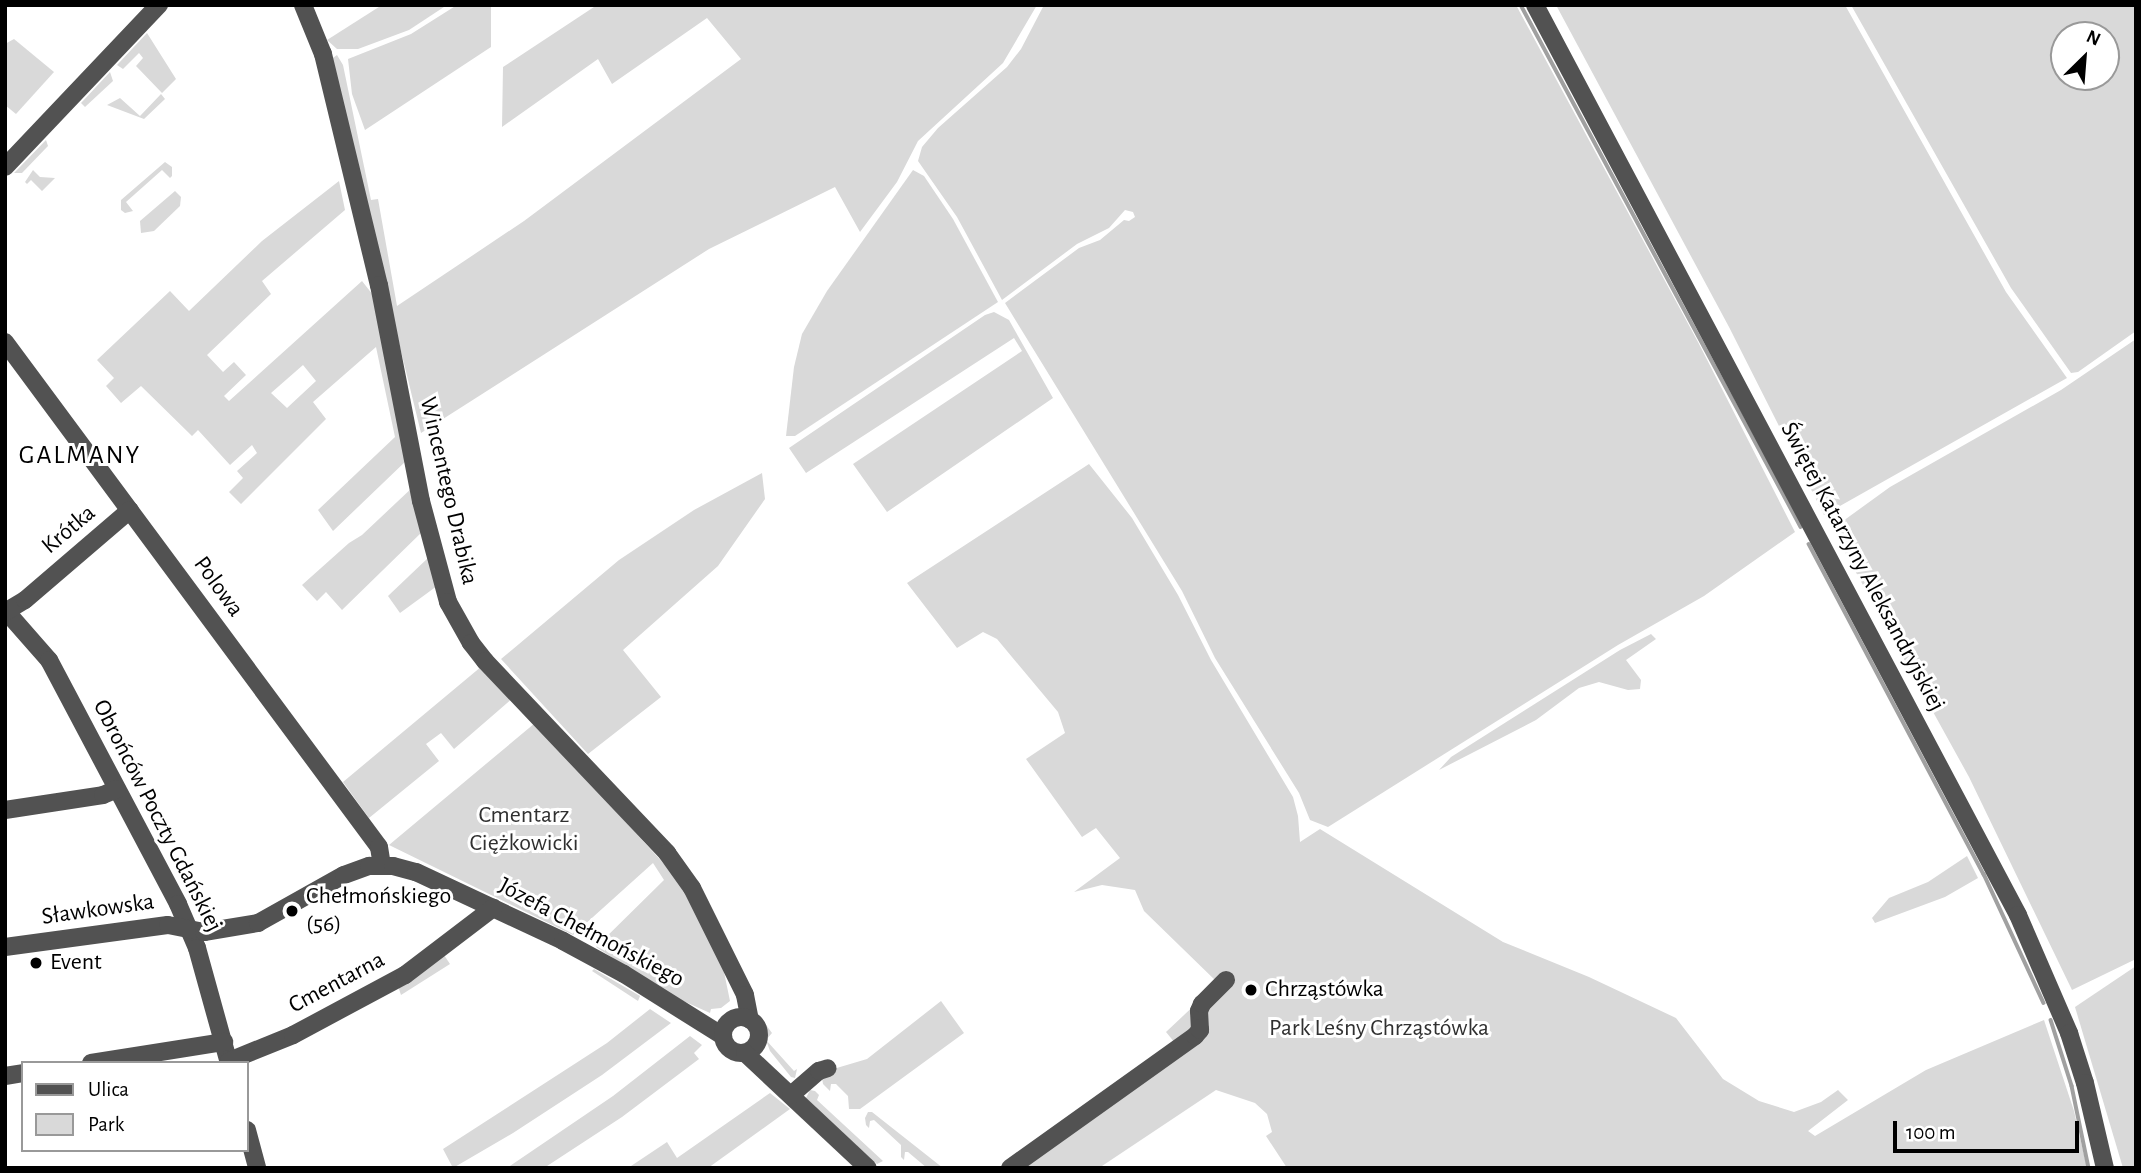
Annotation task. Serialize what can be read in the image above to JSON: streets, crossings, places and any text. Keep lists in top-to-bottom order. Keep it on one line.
{"streets":{"street":["Wincentego Drabika","Krótka","Świętej Katarzyny Aleksandryjskiej","Polowa","Obrońców Poczty Gdańskiej","Sławkowska","Józefa Chełmońskiego","Cmentarna"]},"crossings":[["Wincentego Drabika","Józefa Chełmońskiego"],["Krótka","Polowa"],["Krótka","Obrońców Poczty Gdańskiej"],["Polowa","Sławkowska"],["Polowa","Józefa Chełmońskiego"],["Obrońców Poczty Gdańskiej","Sławkowska"],["Sławkowska","Józefa Chełmońskiego"],["Józefa Chełmońskiego","Cmentarna"]],"districts":["GALMANY"],"parks":["Cmentarz Ciężkowicki","Park Leśny Chrząstówka"],"places":["Chełmońskiego (56)","Event","Chrząstówka"],"legend":["Ulica","Park"],"scale_bar":"100 m","north":"top right"}
